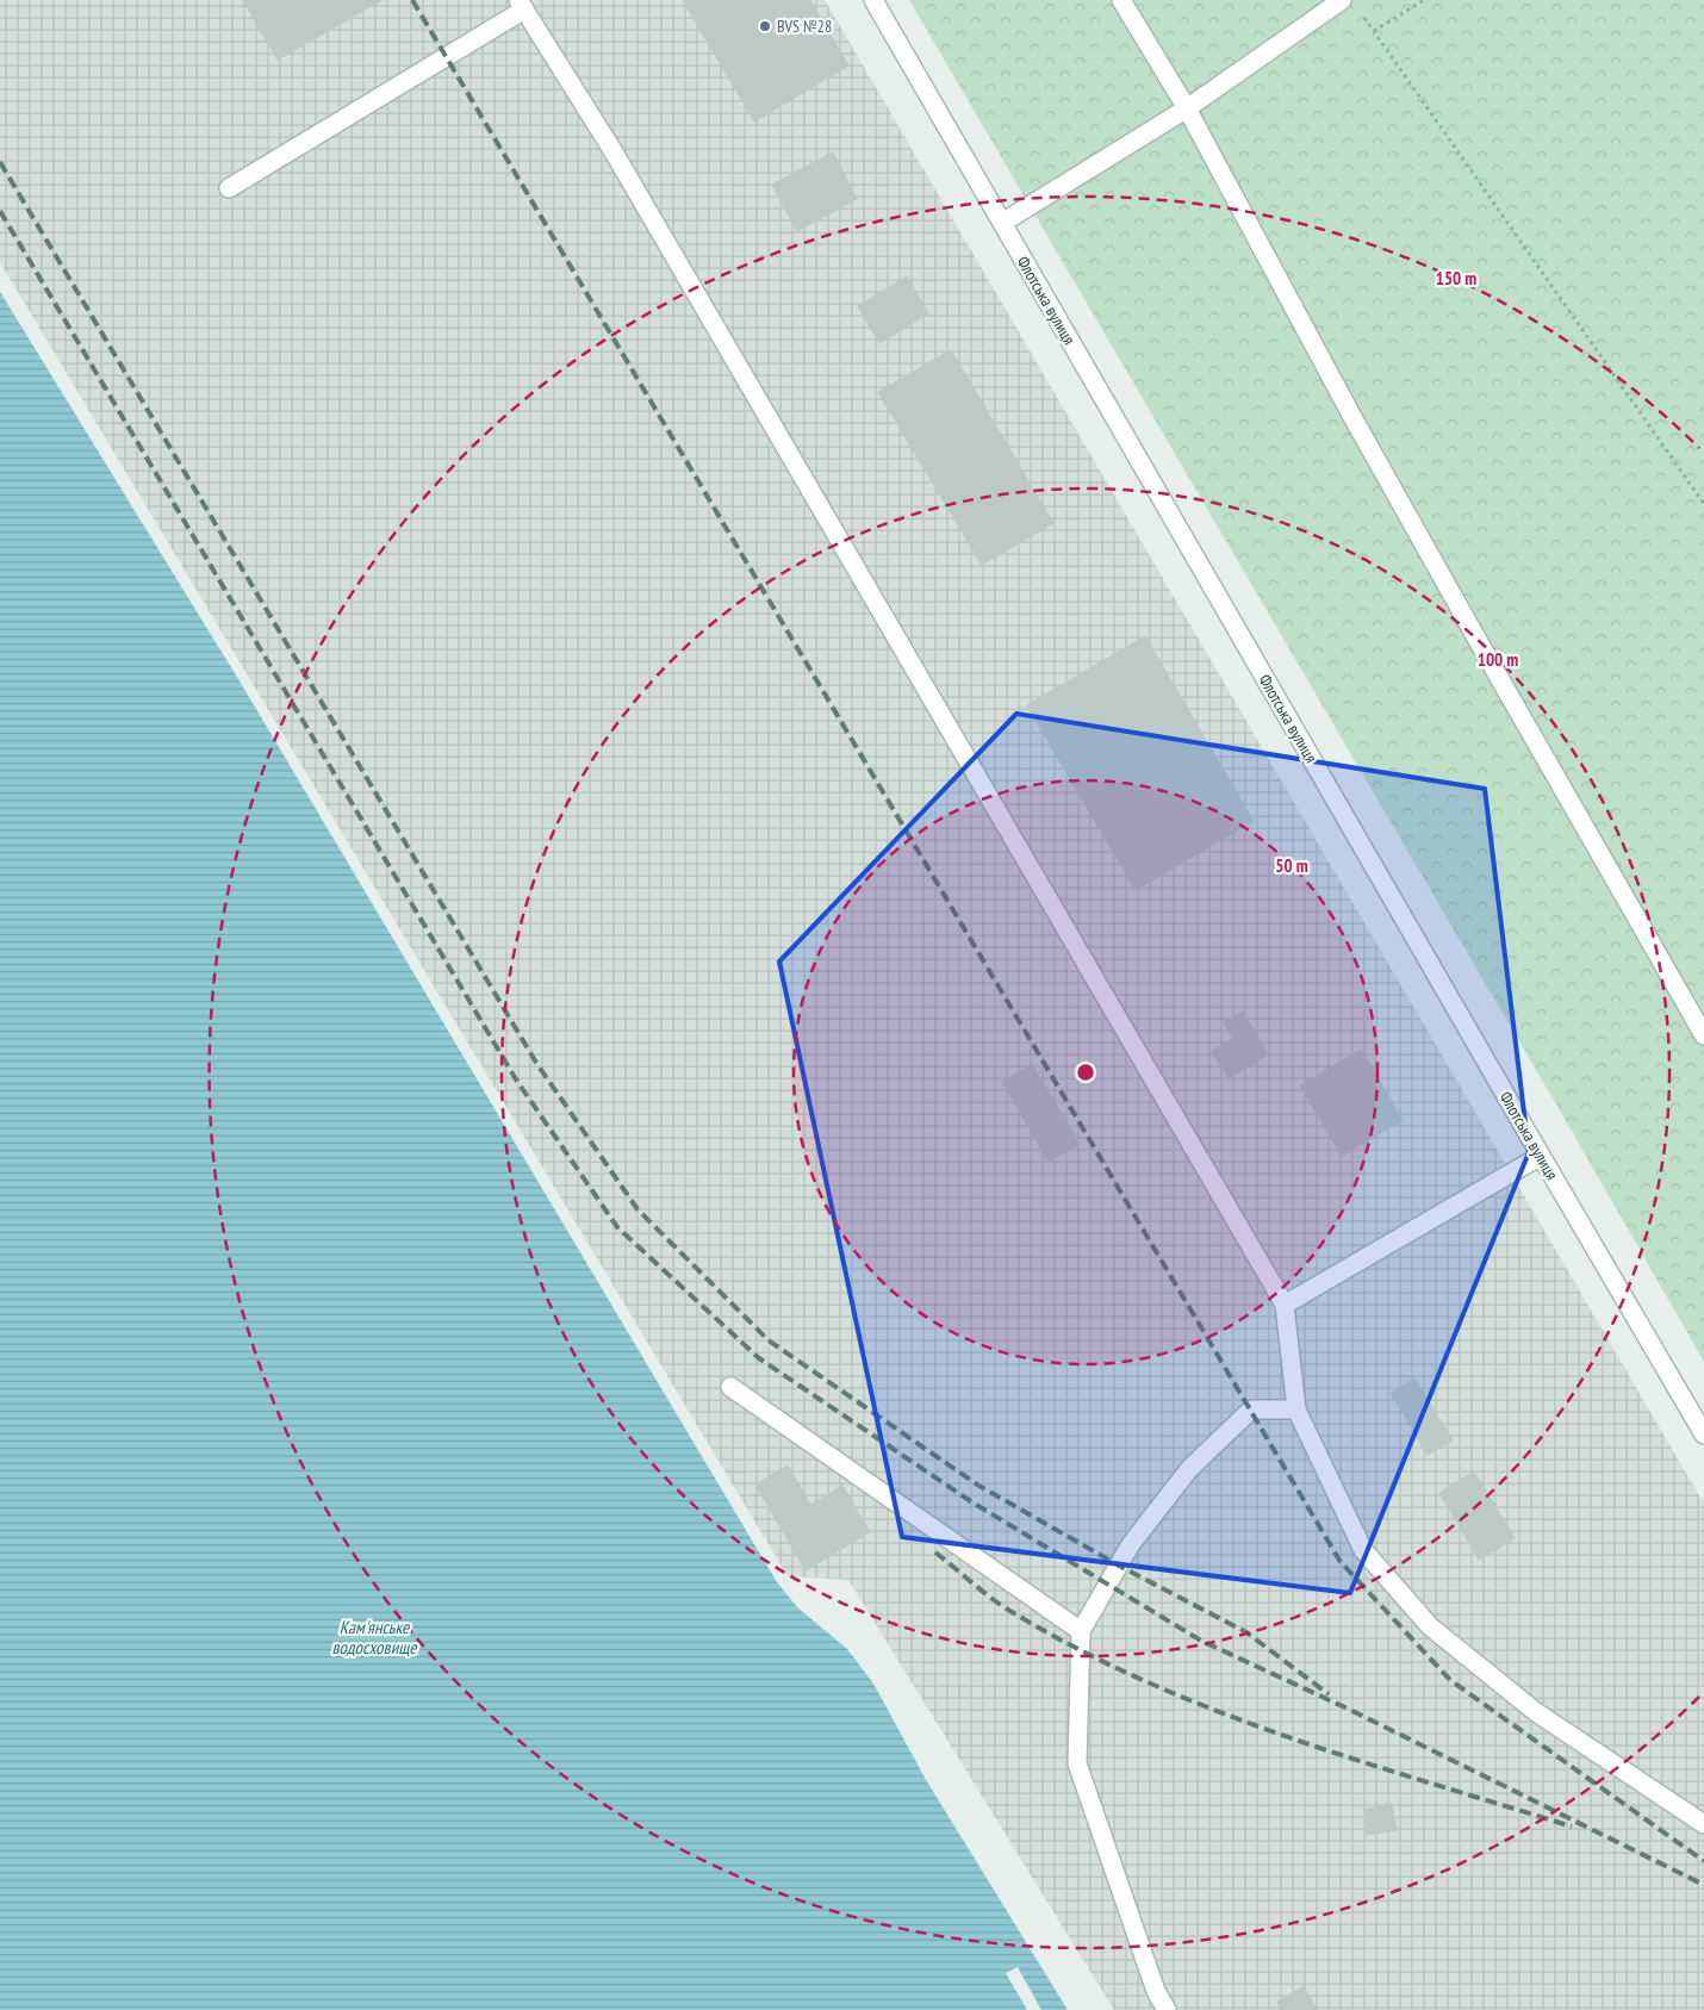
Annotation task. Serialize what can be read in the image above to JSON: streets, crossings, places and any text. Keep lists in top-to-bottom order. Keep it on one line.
{"streets":{"street":["Флотська вулиця"]},"water":["Кам'янське водосховище"],"places":["BVS №28"],"rings":["150 m","100 m","50 m"]}
